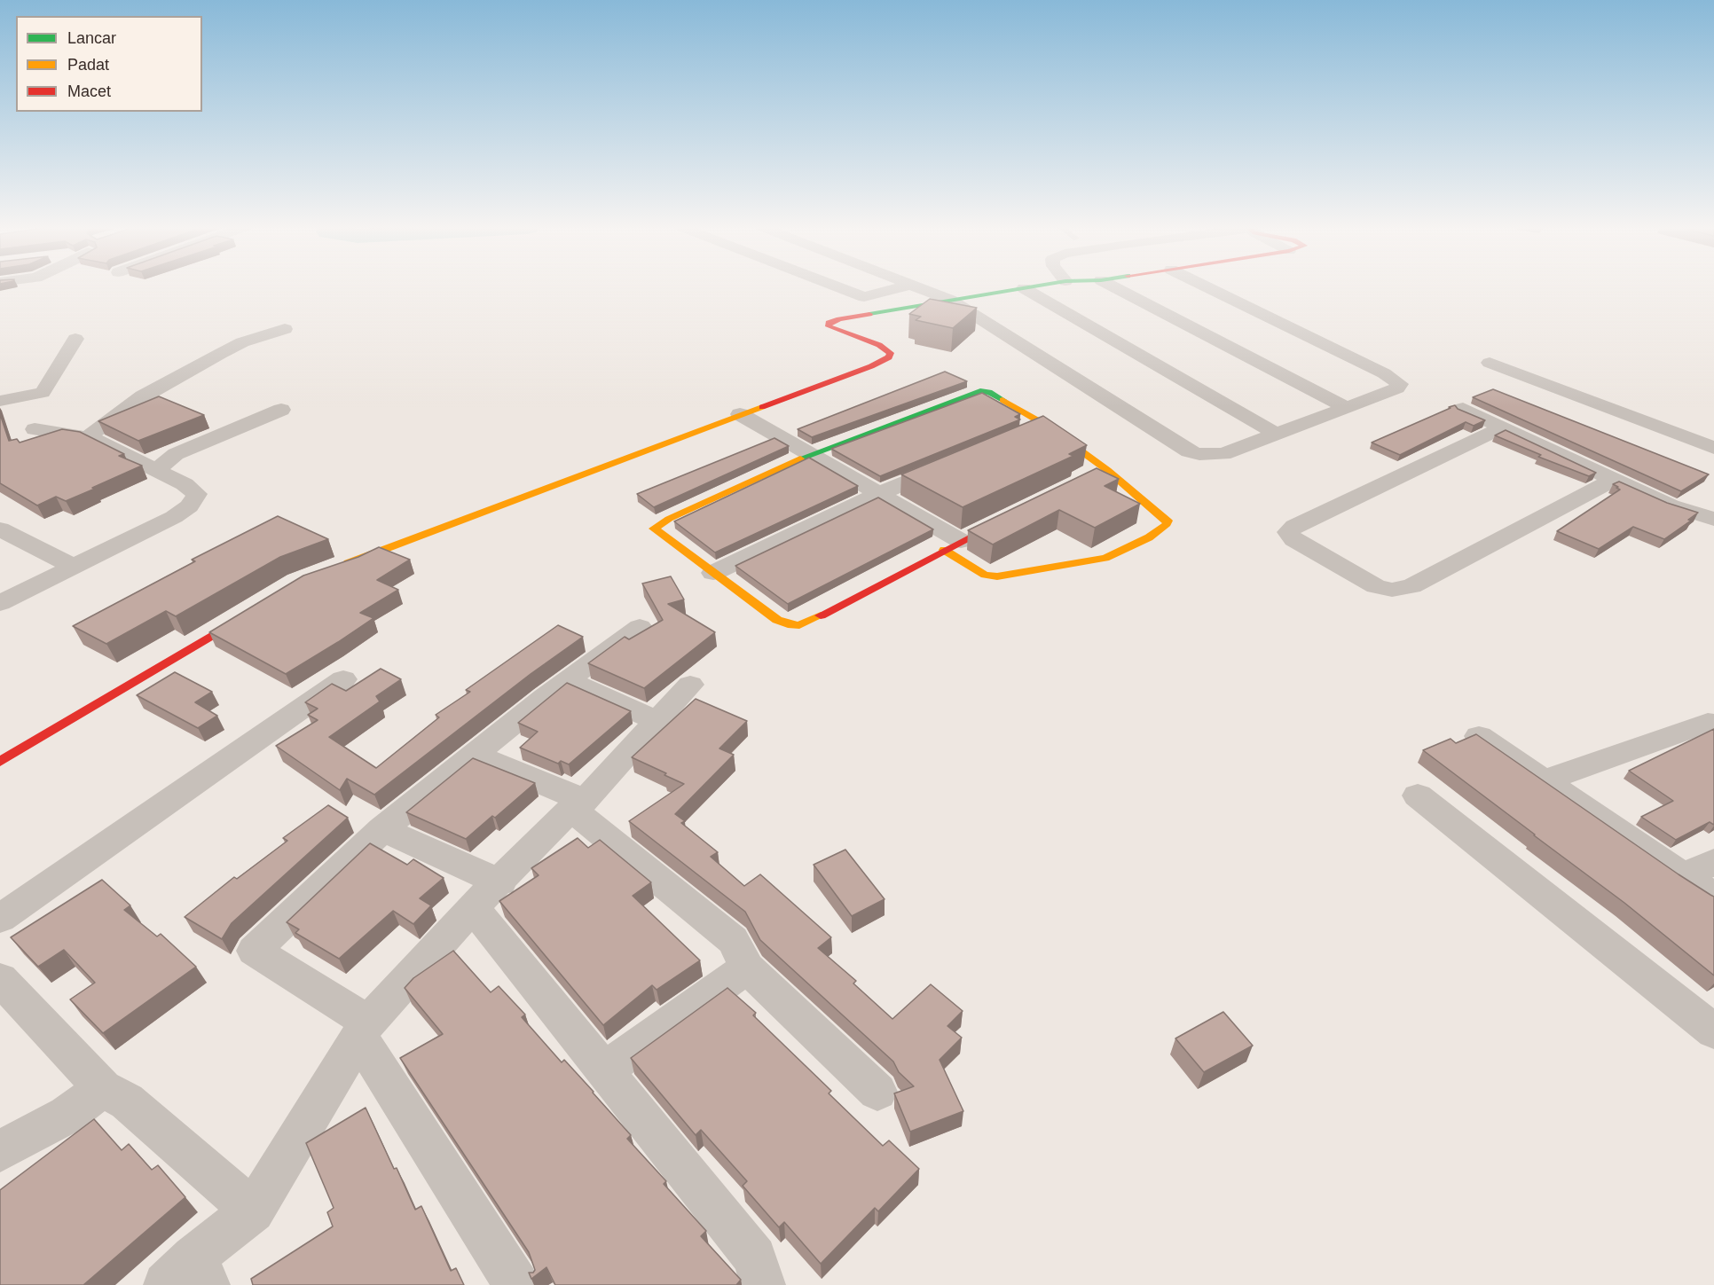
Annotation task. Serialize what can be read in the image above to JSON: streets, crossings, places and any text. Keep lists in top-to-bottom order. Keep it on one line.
{"legend":["Lancar","Padat","Macet"]}
